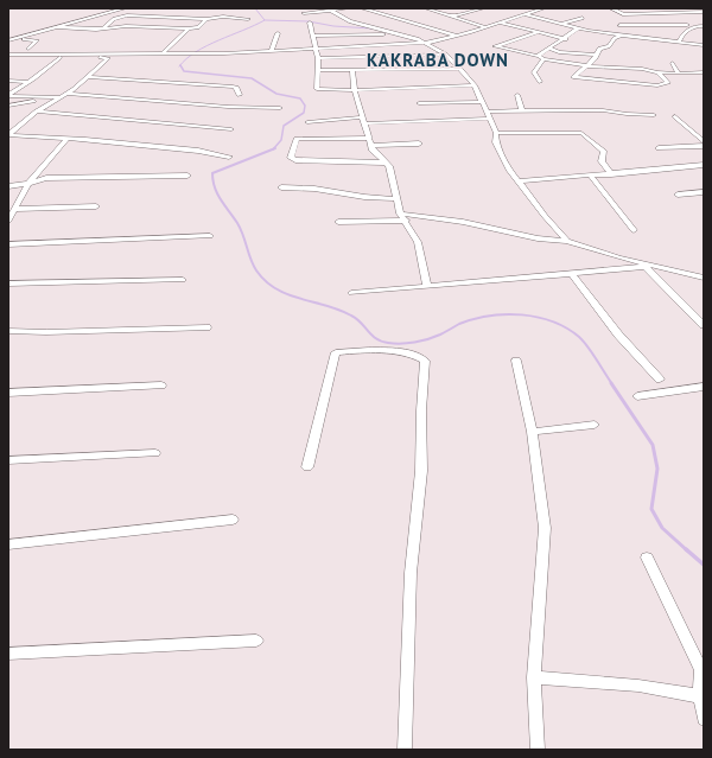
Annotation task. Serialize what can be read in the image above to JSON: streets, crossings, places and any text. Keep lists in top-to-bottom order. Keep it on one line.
{"districts":["KAKRABA DOWN"]}
